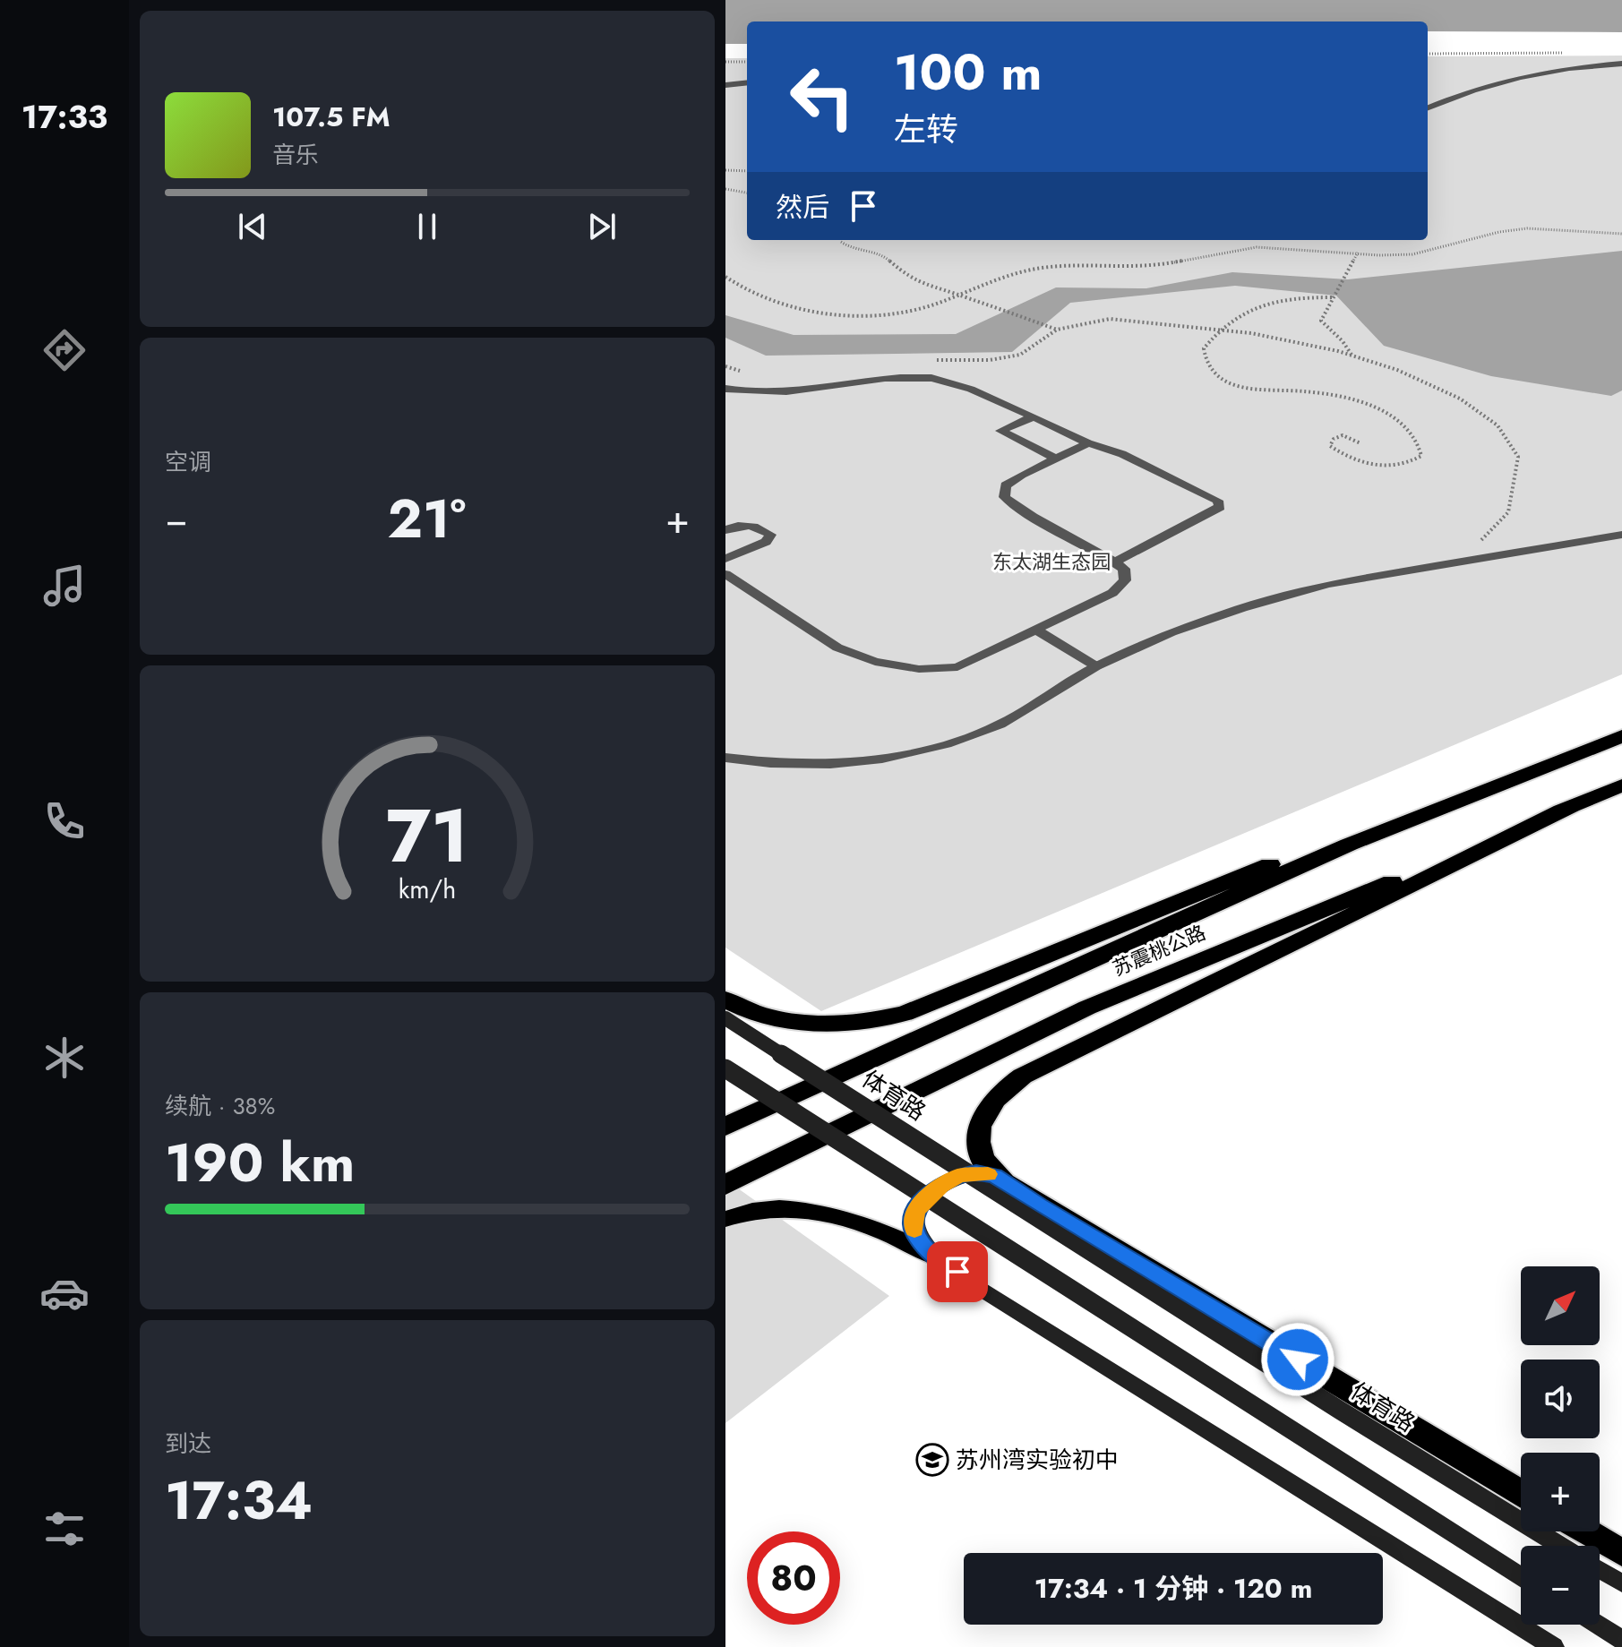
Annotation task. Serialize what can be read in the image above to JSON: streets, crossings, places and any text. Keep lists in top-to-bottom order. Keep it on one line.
{"streets":{"highway":["苏震桃公路"],"main road":["体育路"]},"parks":["东太湖生态园"],"places":{"school or university":["苏州湾实验初中"]},"north":"top right","page":{"tabs":"17:33","turn":["100 m","左转"],"song":["107.5 FM","音乐"],"then":"然后","tile":["空调",["续航 · 38%","190 km"],["到达","17:34"]],"heat":["−","21°","+"],"map_buttons":["+","−"],"limit":"80","trip":"17:34 · 1 分钟 · 120 m","gauge":["71","km/h"]}}
